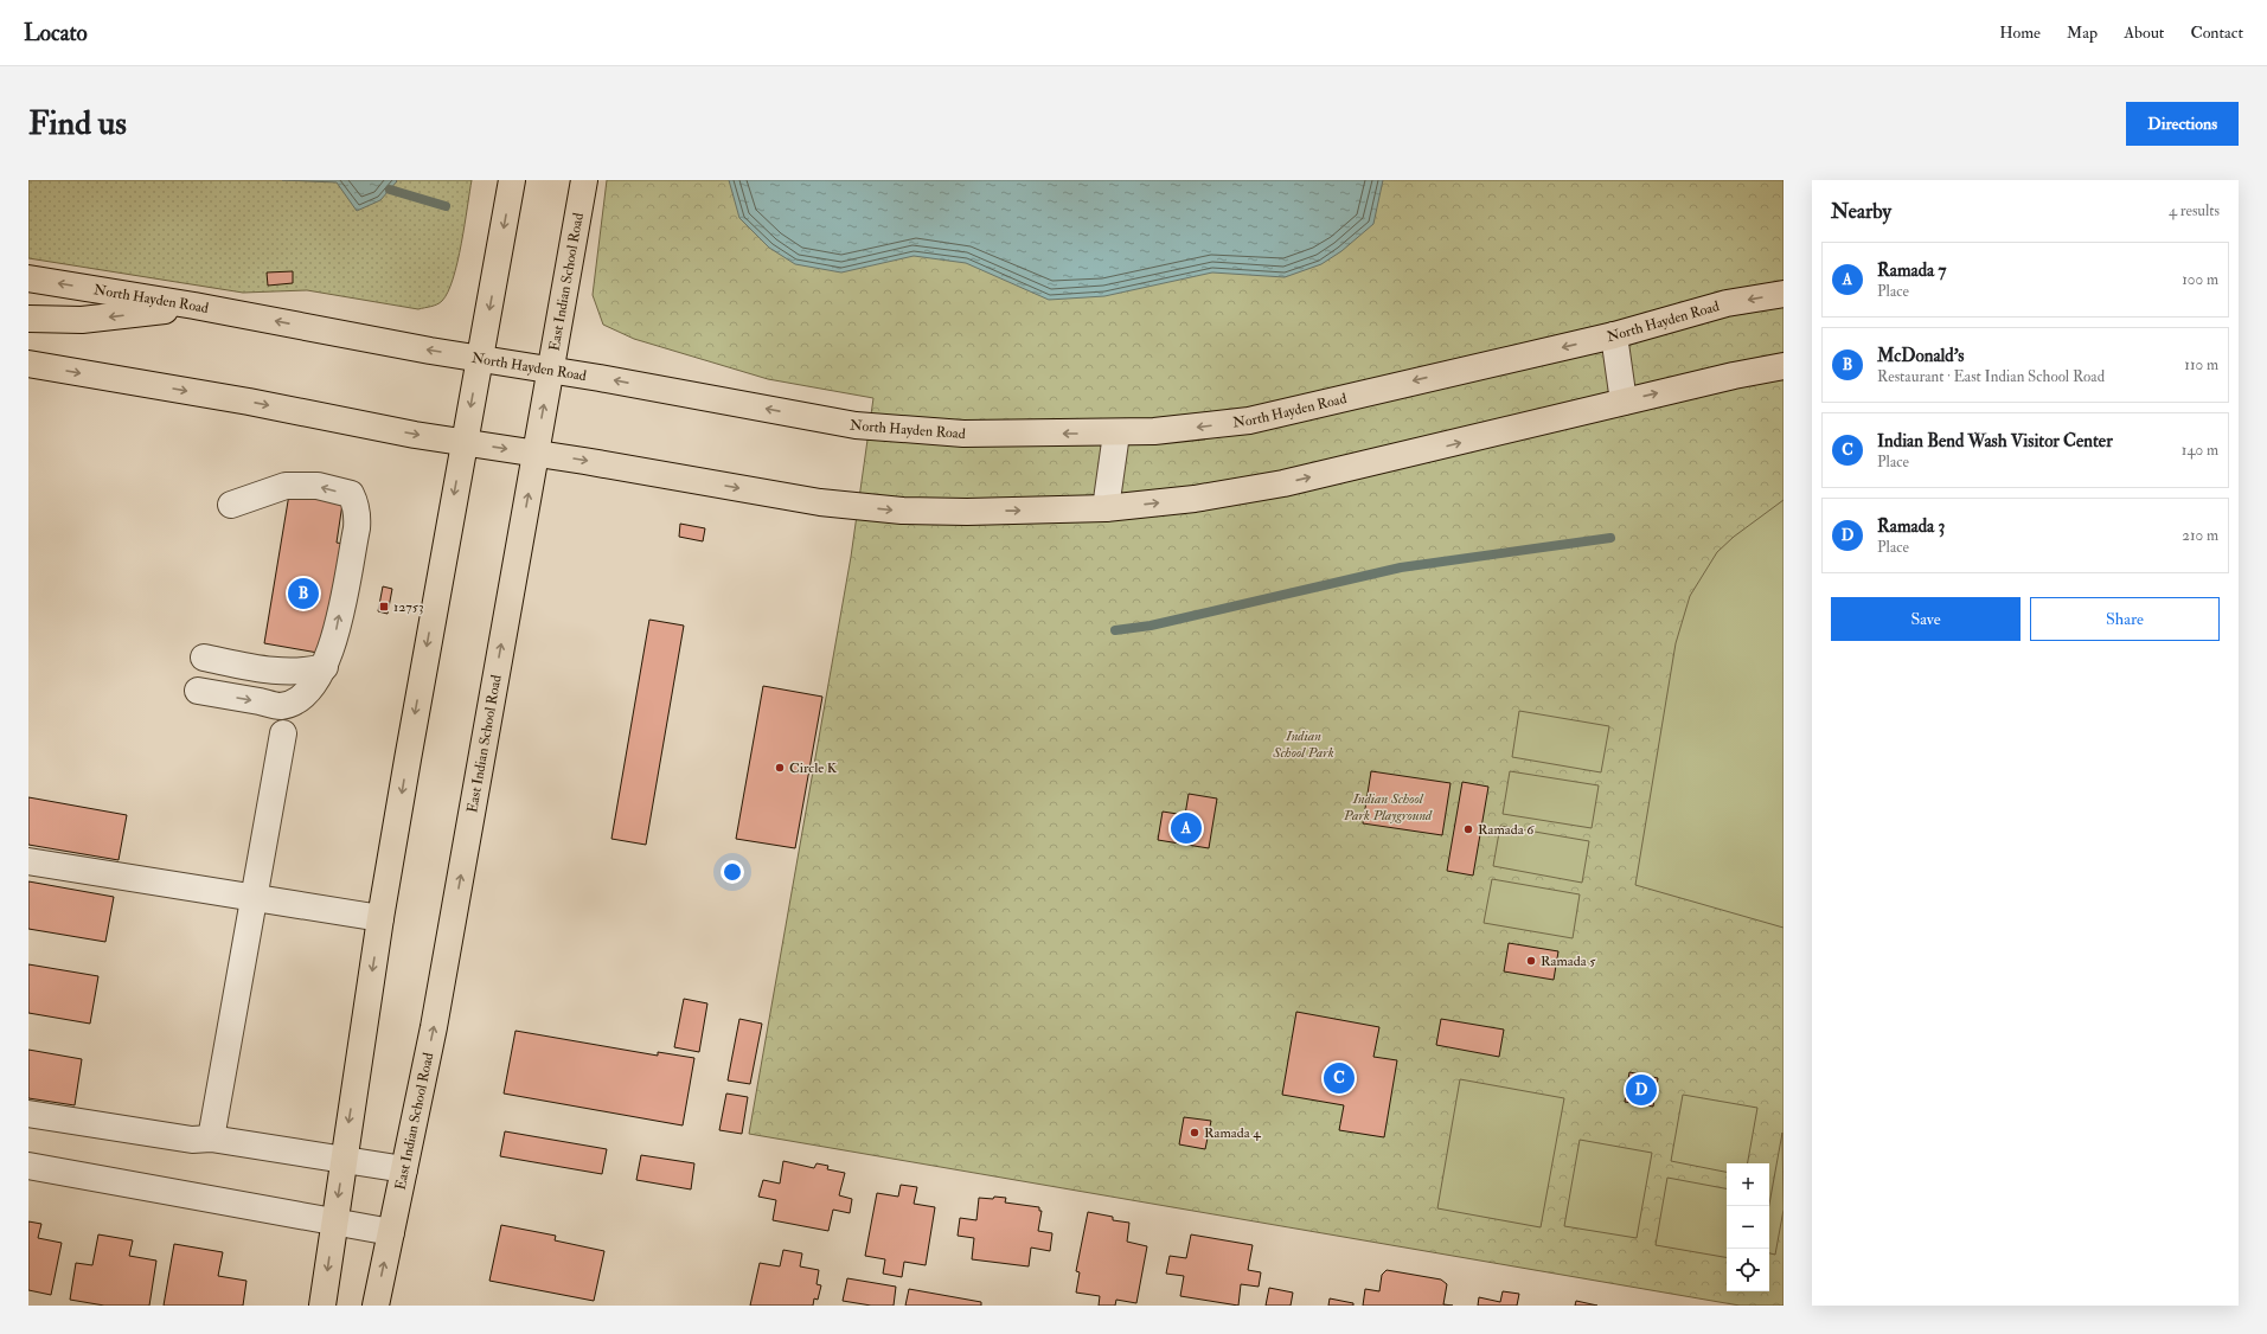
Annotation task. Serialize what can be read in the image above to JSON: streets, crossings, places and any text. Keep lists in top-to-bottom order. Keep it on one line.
{"streets":{"main road":["East Indian School Road","North Hayden Road"]},"crossings":[["East Indian School Road","North Hayden Road"]],"parks":["Indian School Park","Indian School Park Playground"],"places":{"transit":["12753"],"other":["Circle K","Ramada 6","Ramada 5","Ramada 4"]},"page":{"header":"Locato","nav":["Home","Map","About","Contact"],"buttons":["Directions",["Save","Share"]],"title":"Find us","heading":["Nearby","4 results"],"list":[{"mark":"A","name":"Ramada 7","note":"Place","value":"100 m"},{"mark":"B","name":"McDonald's","note":"Restaurant · East Indian School Road","value":"110 m"},{"mark":"C","name":"Indian Bend Wash Visitor Center","note":"Place","value":"140 m"},{"mark":"D","name":"Ramada 3","note":"Place","value":"210 m"}],"pins":["B","A","C","D"],"map_buttons":["+","−"]}}
